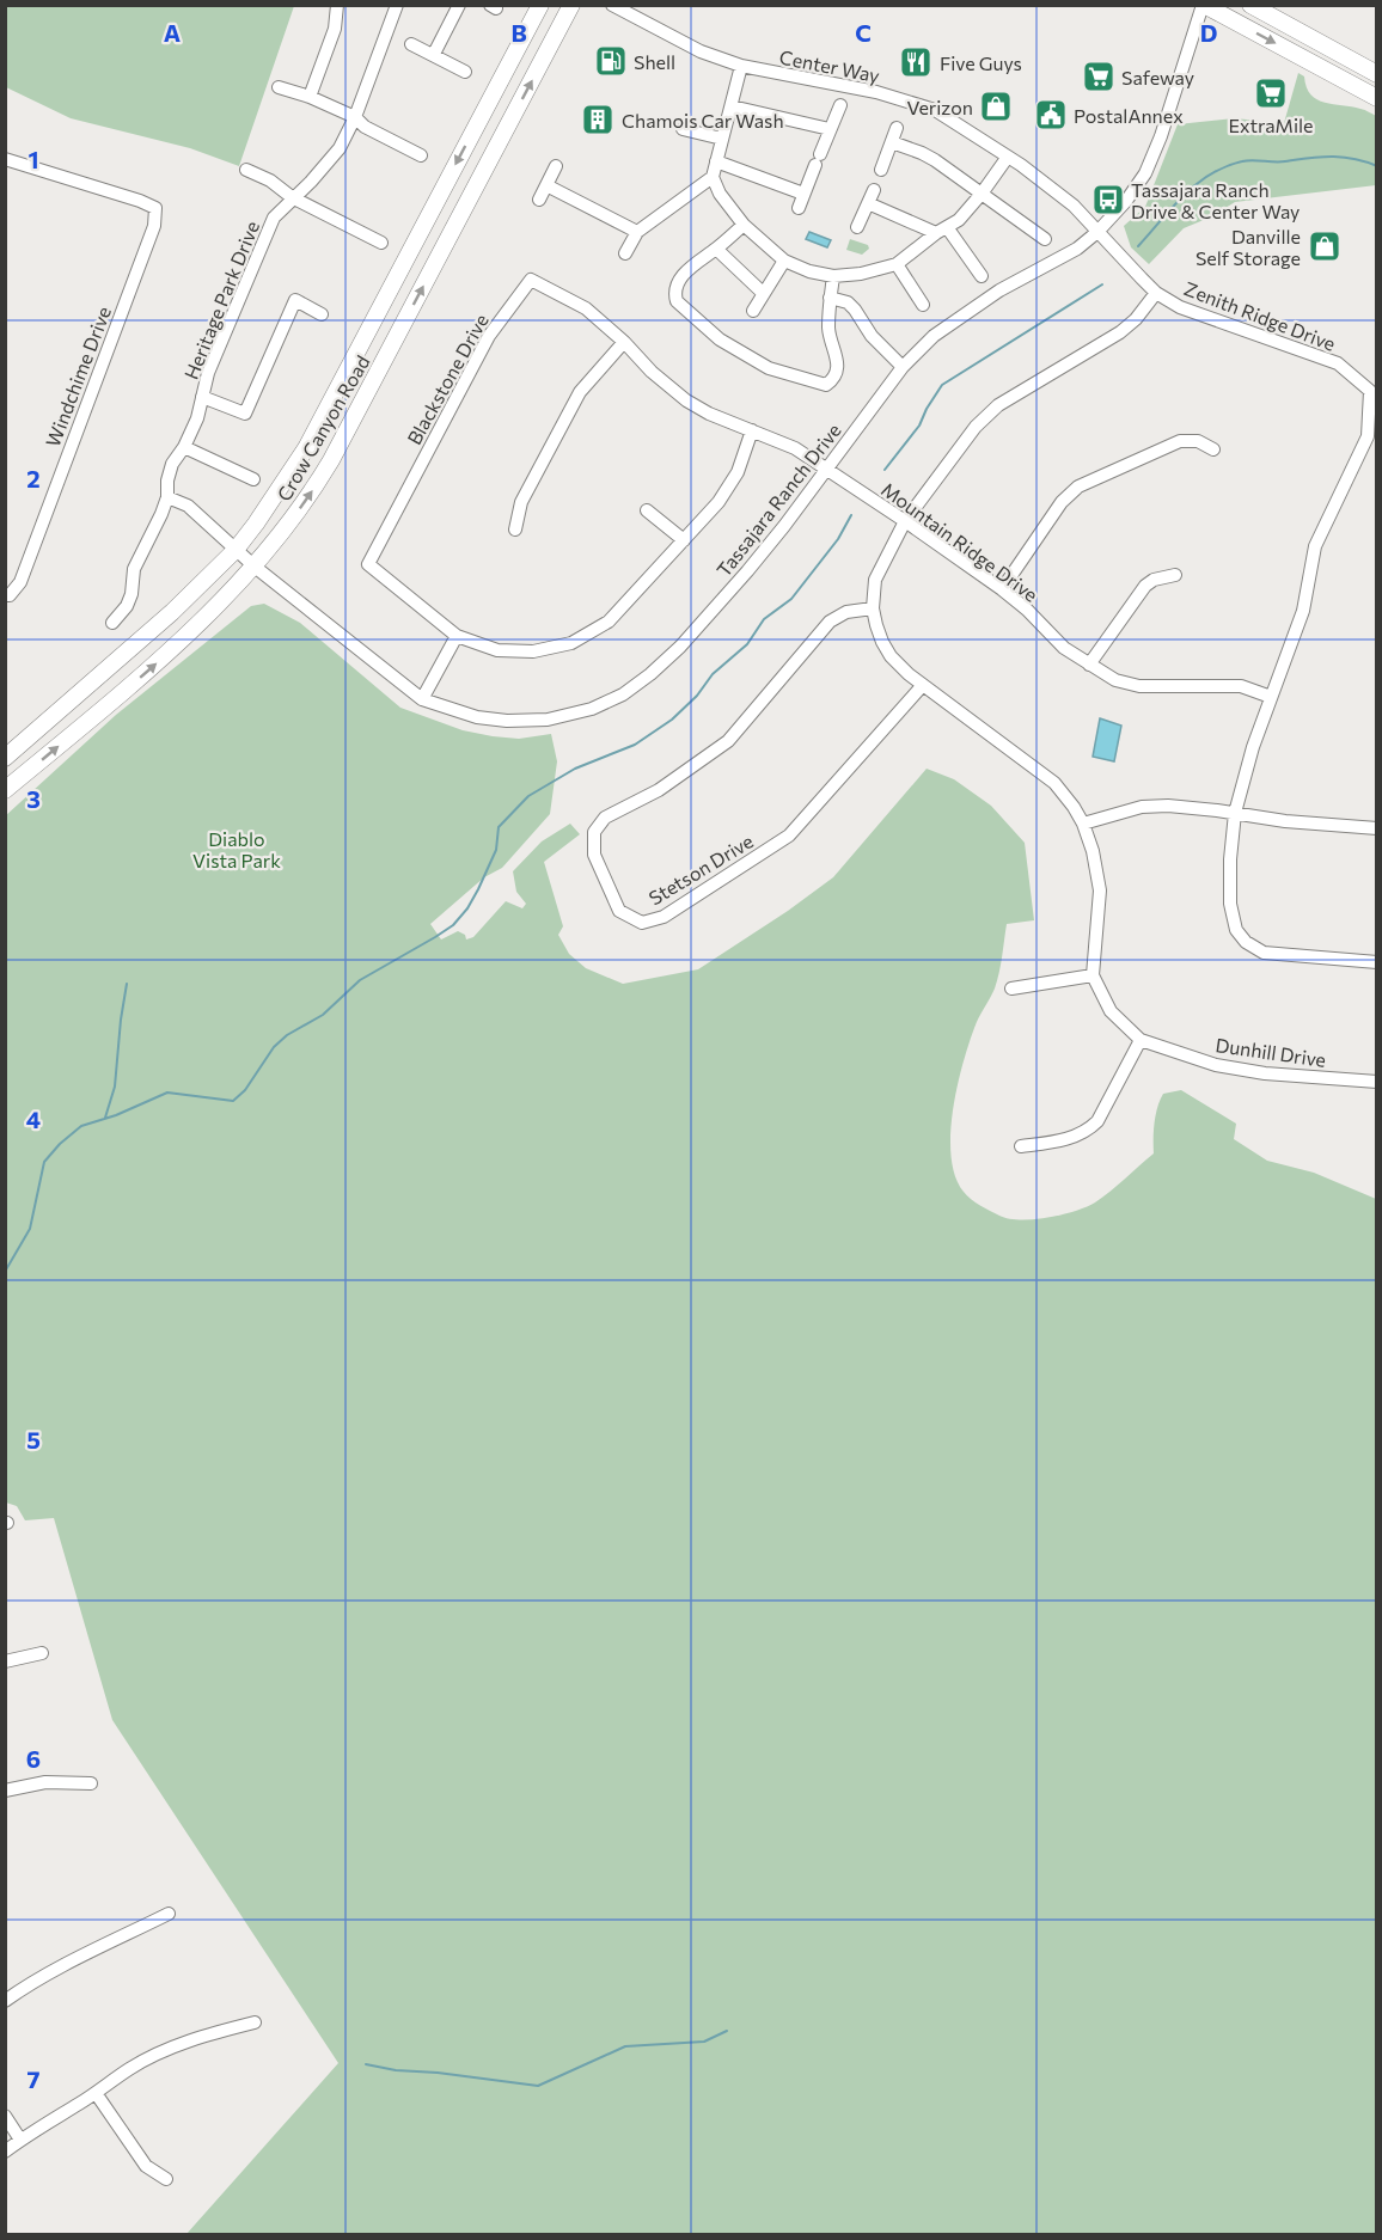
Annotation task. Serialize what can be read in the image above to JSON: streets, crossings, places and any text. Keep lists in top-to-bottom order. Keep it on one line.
{"streets":{"main road":["Crow Canyon Road"],"street":["Center Way","Heritage Park Drive","Zenith Ridge Drive","Windchime Drive","Blackstone Drive","Tassajara Ranch Drive","Mountain Ridge Drive","Stetson Drive","Dunhill Drive"]},"crossings":[["Center Way","Zenith Ridge Drive"],["Center Way","Tassajara Ranch Drive"],["Heritage Park Drive","Tassajara Ranch Drive"],["Zenith Ridge Drive","Tassajara Ranch Drive"],["Zenith Ridge Drive","Mountain Ridge Drive"],["Zenith Ridge Drive","Dunhill Drive"],["Blackstone Drive","Tassajara Ranch Drive"],["Blackstone Drive","Mountain Ridge Drive"],["Crow Canyon Road","Tassajara Ranch Drive"],["Tassajara Ranch Drive","Mountain Ridge Drive"],["Mountain Ridge Drive","Dunhill Drive"],["Stetson Drive","Dunhill Drive"]],"parks":["Diablo Vista Park"],"places":{"fuel station":["Shell"],"restaurant":["Five Guys"],"supermarket":["Safeway","ExtraMile"],"shop":["Verizon","Danville Self Storage"],"public building":["PostalAnnex"],"building":["Chamois Car Wash"],"bus stop":["Tassajara Ranch Drive & Center Way"]},"grid":{"columns":["A","B","C","D"],"rows":["1","2","3","4","5","6","7"]}}
